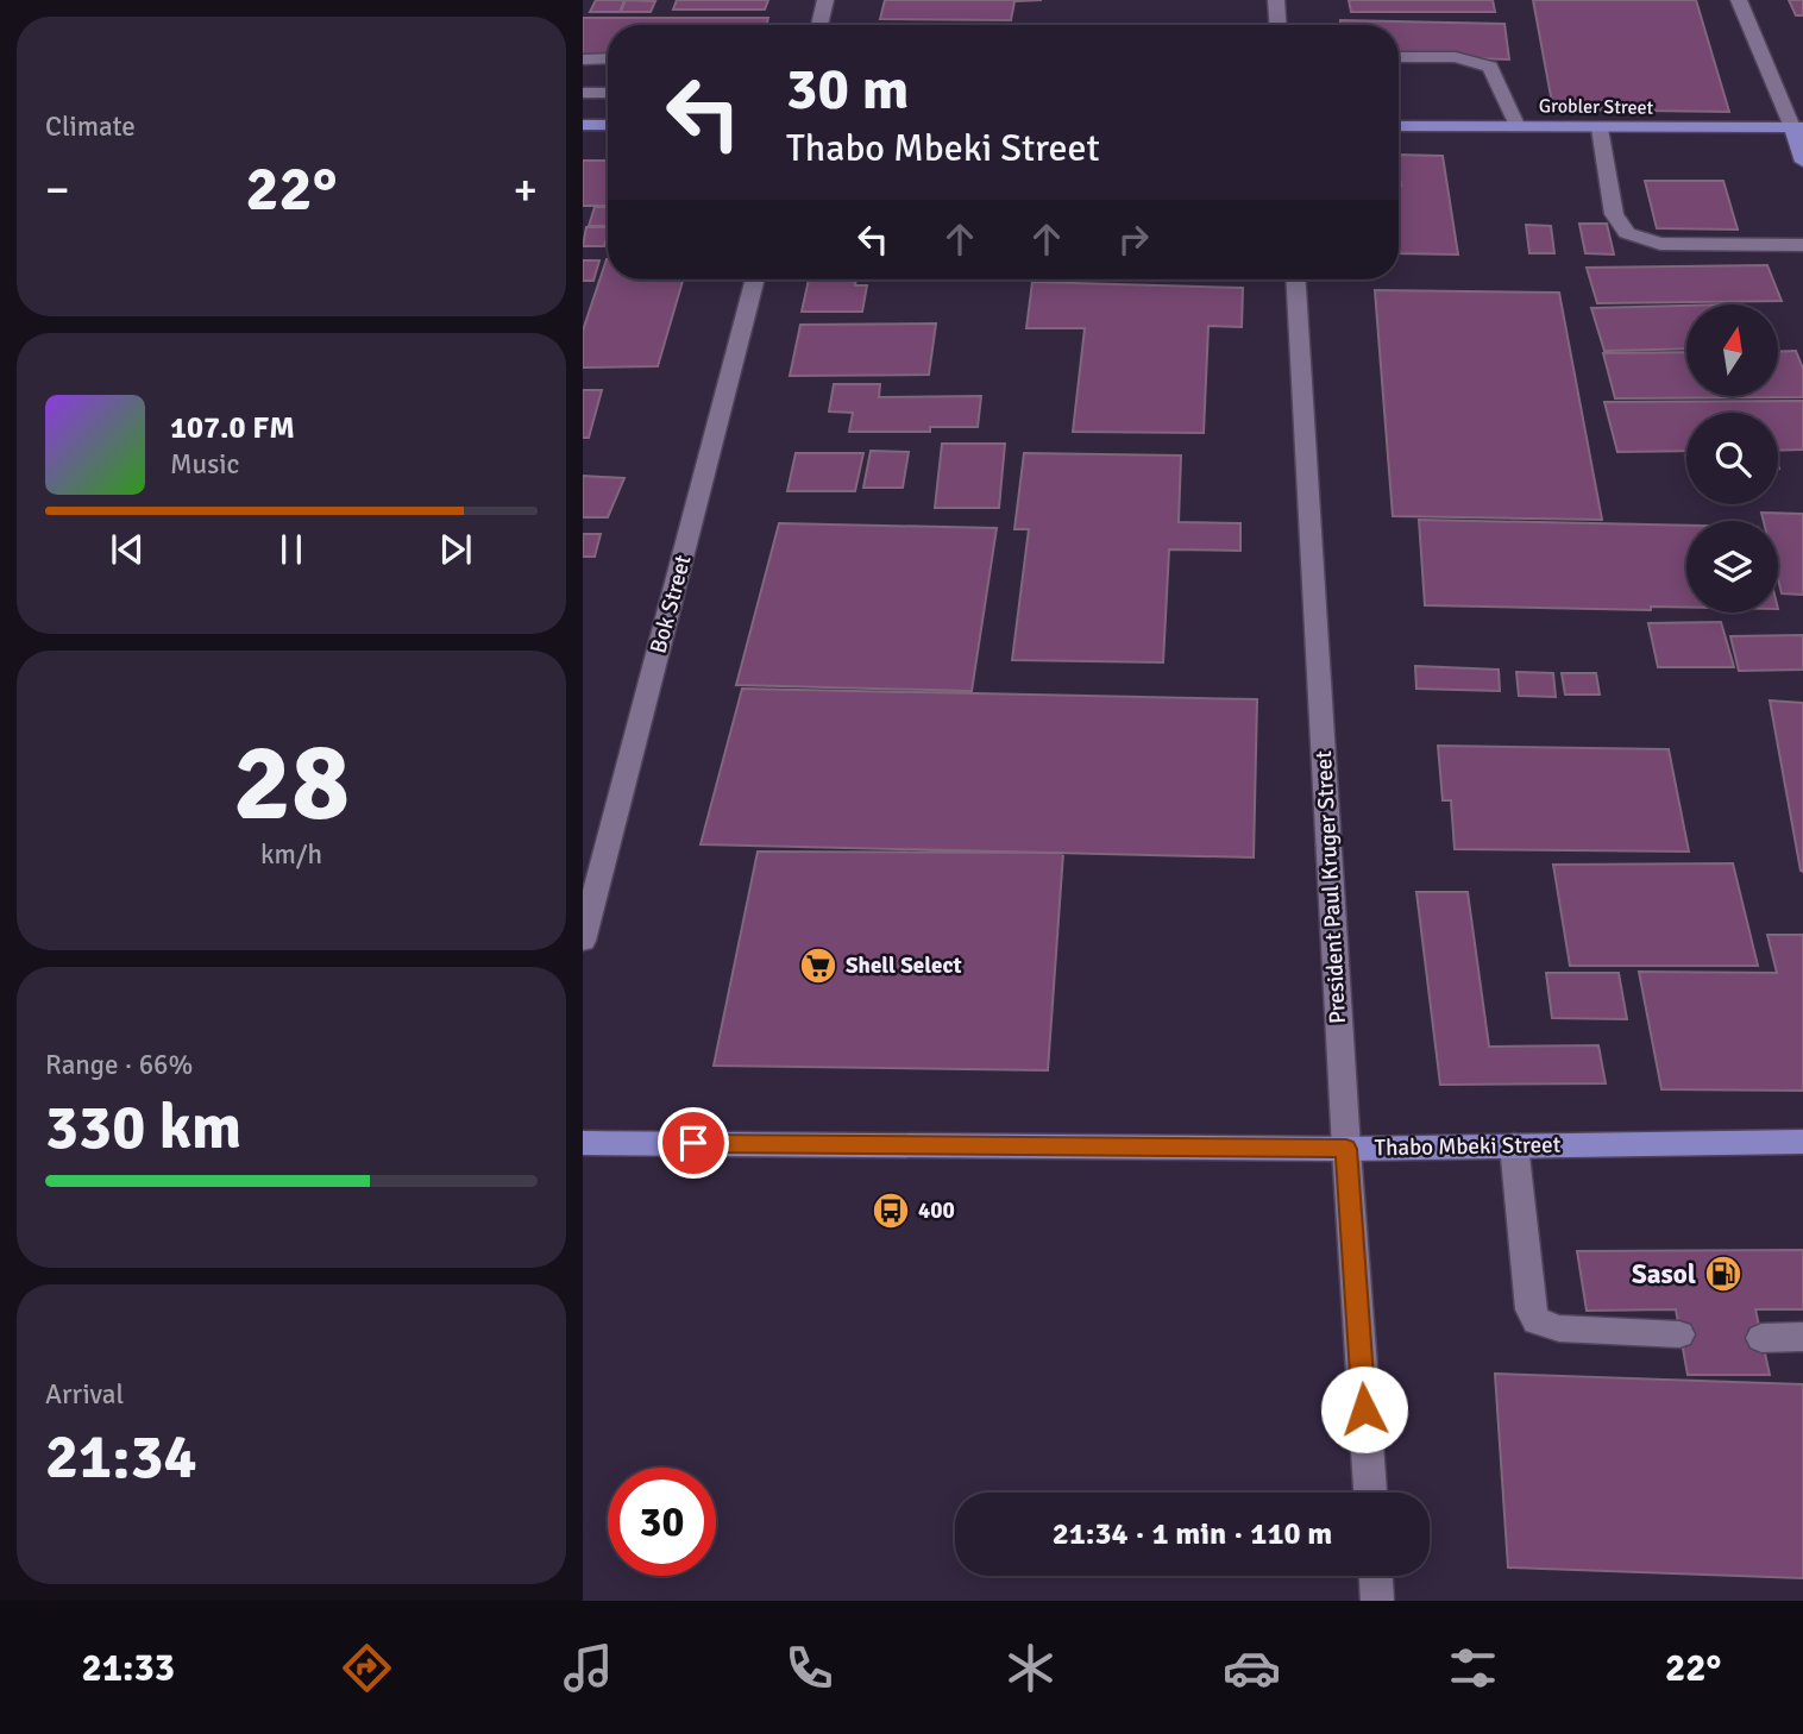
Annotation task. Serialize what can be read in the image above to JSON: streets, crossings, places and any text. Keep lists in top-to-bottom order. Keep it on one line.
{"streets":{"main road":["Grobler Street","Thabo Mbeki Street"],"street":["Bok Street","President Paul Kruger Street"]},"crossings":[["President Paul Kruger Street","Thabo Mbeki Street"]],"places":{"supermarket":["Shell Select"],"bus stop":["400"],"fuel station":["Sasol"]},"north":"top","page":{"tile":["Climate",["28","km/h"],["Range · 66%","330 km"],["Arrival","21:34"]],"turn":["30 m","Thabo Mbeki Street"],"heat":["−","22°","+"],"song":["107.0 FM","Music"],"limit":"30","trip":"21:34 · 1 min · 110 m","tabs":["21:33","22°"]}}
